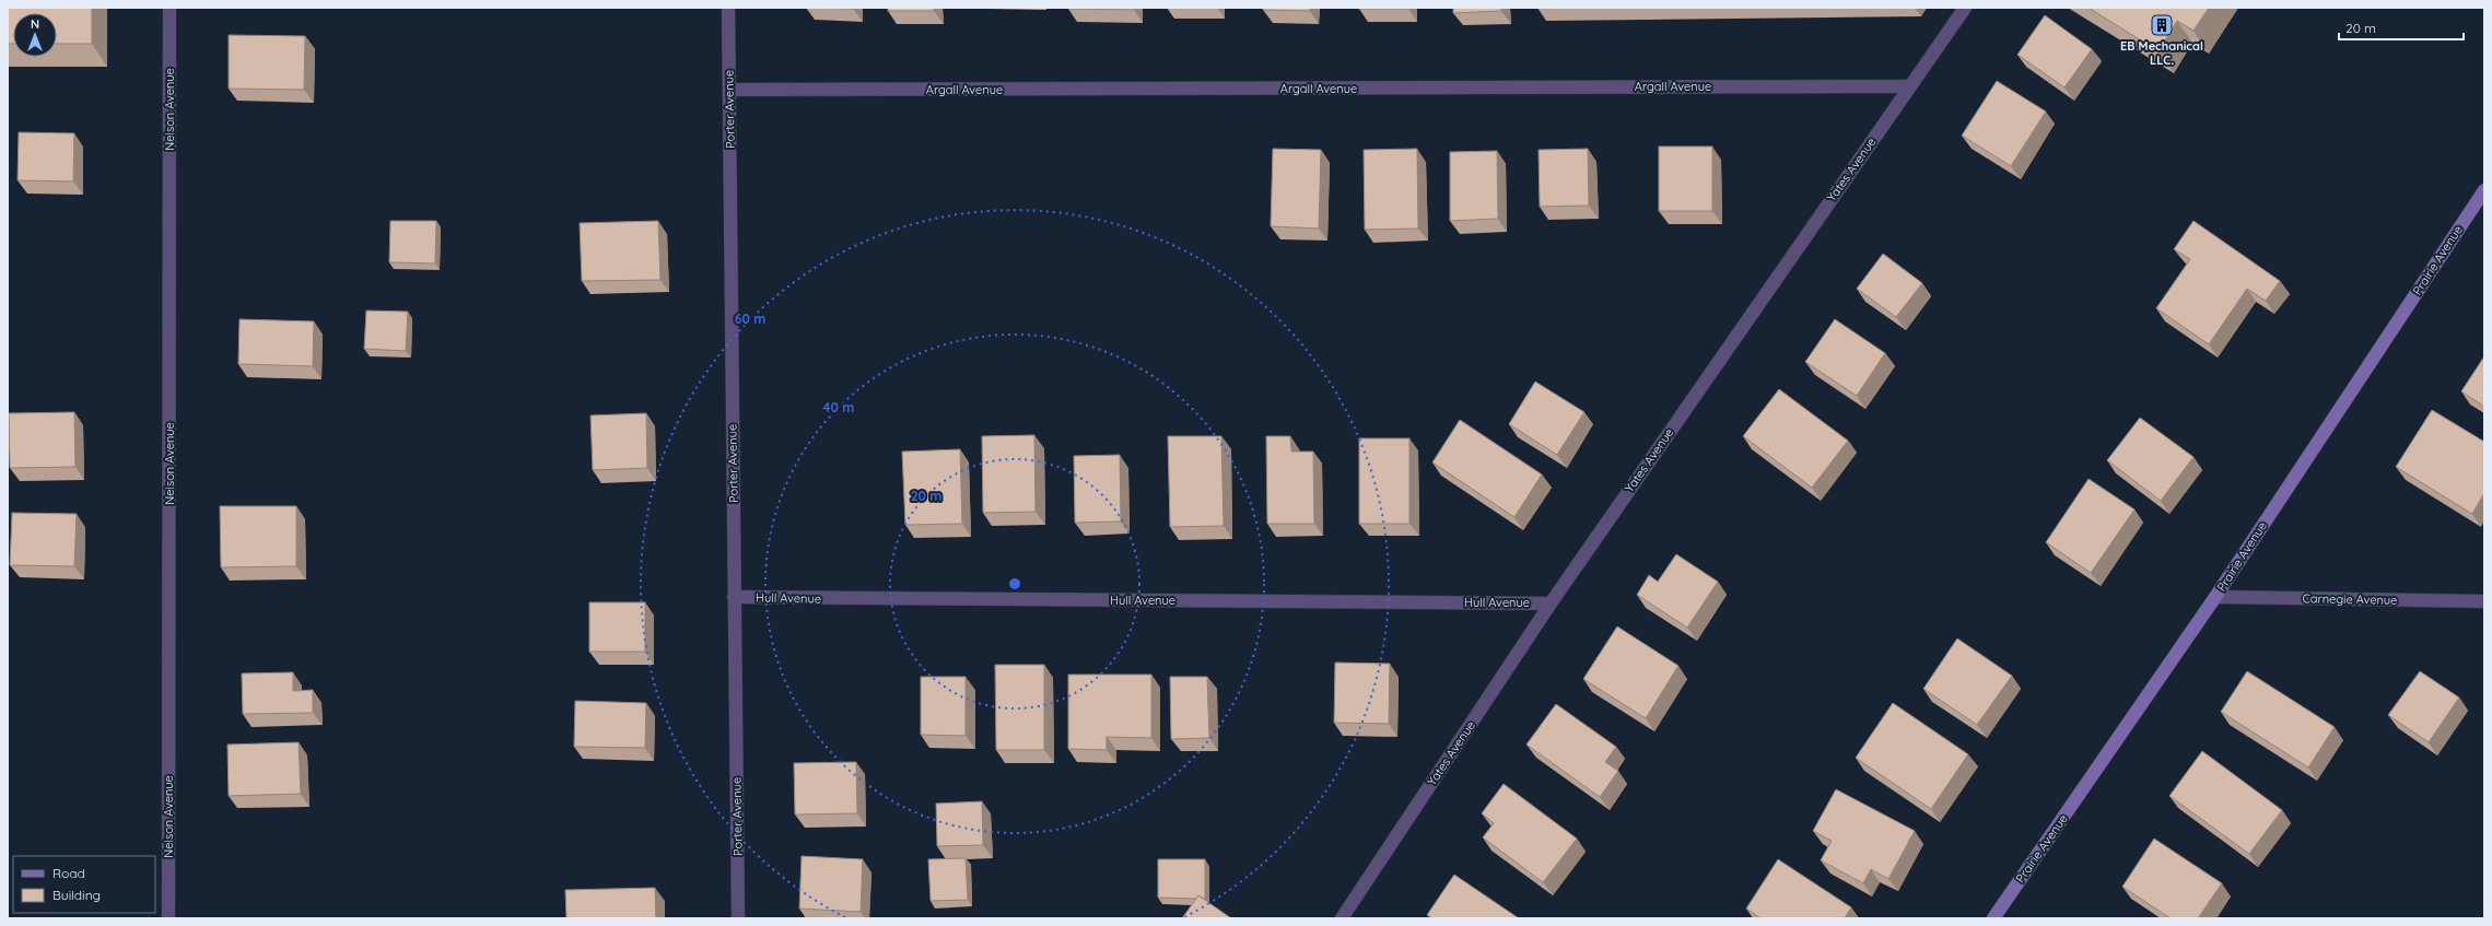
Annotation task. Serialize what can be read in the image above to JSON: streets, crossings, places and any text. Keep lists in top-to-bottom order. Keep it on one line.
{"streets":{"main road":["Prairie Avenue"],"street":["Argall Avenue","Nelson Avenue","Porter Avenue","Yates Avenue","Hull Avenue","Carnegie Avenue"]},"crossings":[["Argall Avenue","Porter Avenue"],["Argall Avenue","Yates Avenue"],["Porter Avenue","Hull Avenue"],["Yates Avenue","Hull Avenue"],["Prairie Avenue","Carnegie Avenue"]],"places":{"building":["EB Mechanical LLC."]},"legend":["Road","Building"],"scale_bar":"20 m","north":"top","rings":["60 m","40 m","20 m"]}
